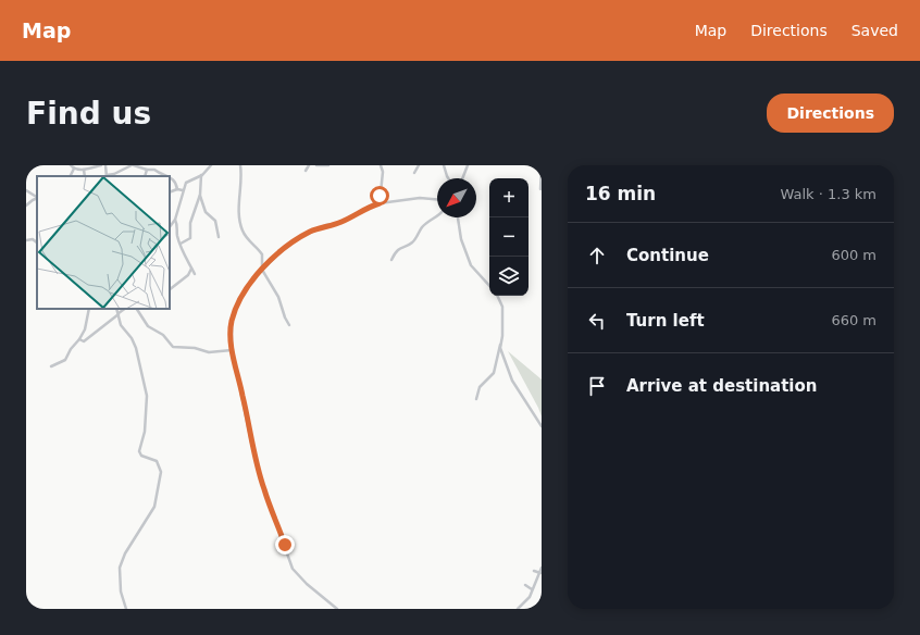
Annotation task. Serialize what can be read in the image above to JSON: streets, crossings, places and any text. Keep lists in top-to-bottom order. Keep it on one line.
{"north":"bottom left","page":{"header":"Map","nav":["Map","Directions","Saved"],"buttons":"Directions","title":"Find us","heading":["16 min","Walk · 1.3 km"],"map_buttons":["+","−"],"list":[["Continue","600 m"],["Turn left","660 m"],"Arrive at destination"]}}
